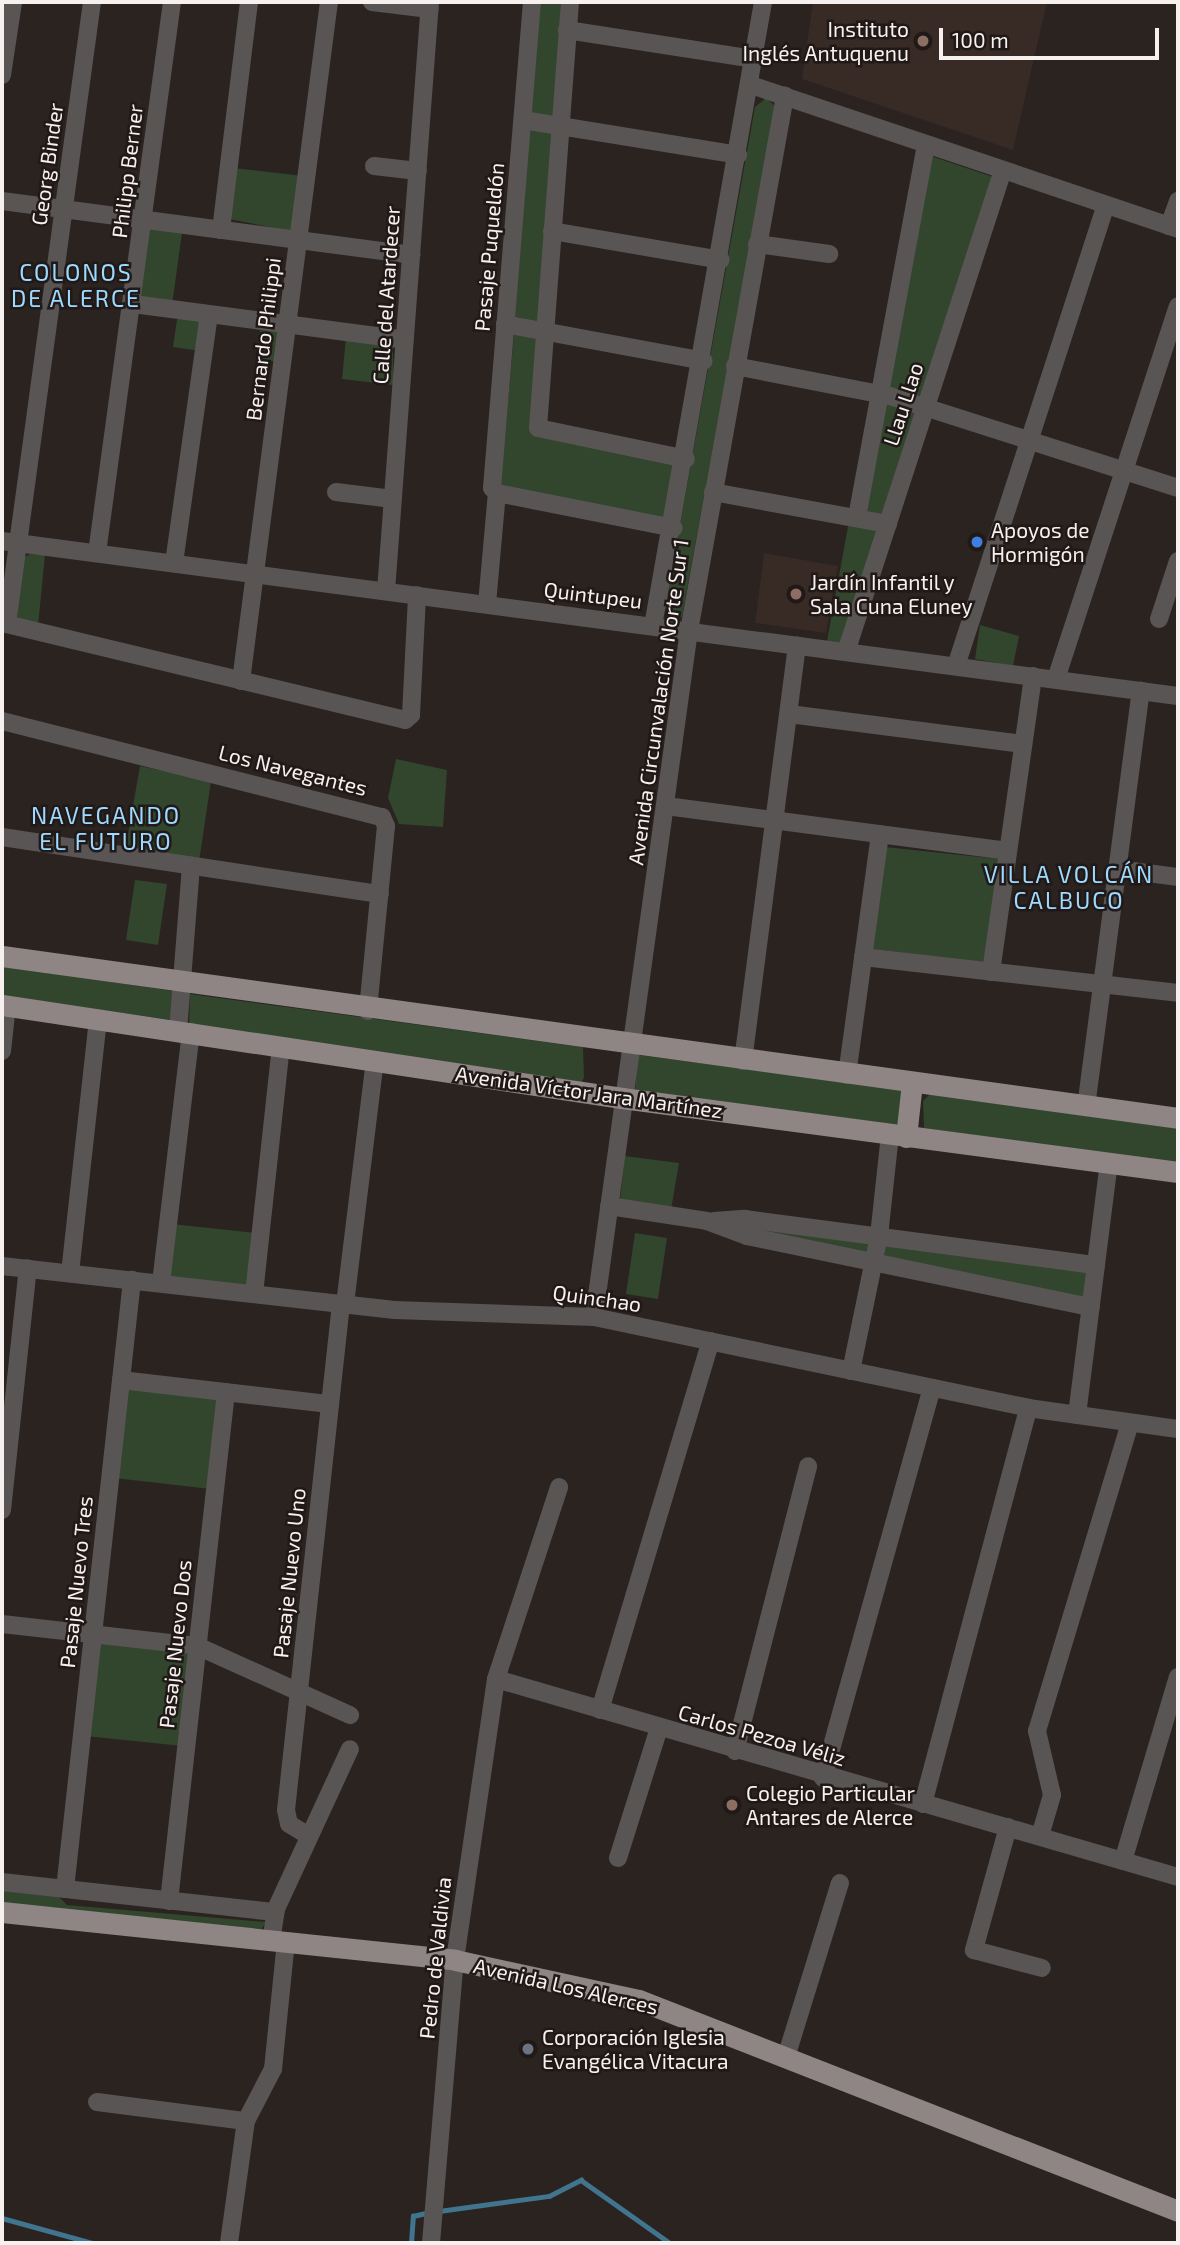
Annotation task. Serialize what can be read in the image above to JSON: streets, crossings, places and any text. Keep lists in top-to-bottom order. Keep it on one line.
{"streets":{"main road":["Avenida Víctor Jara Martínez","Avenida Los Alerces"],"street":["Georg Binder","Philipp Berner","Pasaje Puqueldón","Calle del Atardecer","Bernardo Philippi","Llau Llao","Quintupeu","Avenida Circunvalación Norte Sur 1","Los Navegantes","Quinchao","Pasaje Nuevo Uno","Pasaje Nuevo Tres","Pasaje Nuevo Dos","Carlos Pezoa Véliz","Pedro de Valdivia"]},"crossings":[["Georg Binder","Quintupeu"],["Philipp Berner","Quintupeu"],["Pasaje Puqueldón","Quintupeu"],["Calle del Atardecer","Quintupeu"],["Bernardo Philippi","Quintupeu"],["Llau Llao","Quintupeu"],["Quintupeu","Avenida Circunvalación Norte Sur 1"],["Avenida Circunvalación Norte Sur 1","Avenida Víctor Jara Martínez"],["Avenida Circunvalación Norte Sur 1","Quinchao"],["Avenida Víctor Jara Martínez","Pasaje Nuevo Uno"],["Quinchao","Pasaje Nuevo Uno"],["Quinchao","Pasaje Nuevo Tres"],["Carlos Pezoa Véliz","Pedro de Valdivia"],["Pedro de Valdivia","Avenida Los Alerces"]],"districts":["COLONOS DE ALERCE","NAVEGANDO EL FUTURO","VILLA VOLCÁN CALBUCO"],"places":["Instituto Inglés Antuquenu","Apoyos de Hormigón","Jardín Infantil y Sala Cuna Eluney","Colegio Particular Antares de Alerce","Corporación Iglesia Evangélica Vitacura"],"scale_bar":"100 m"}
